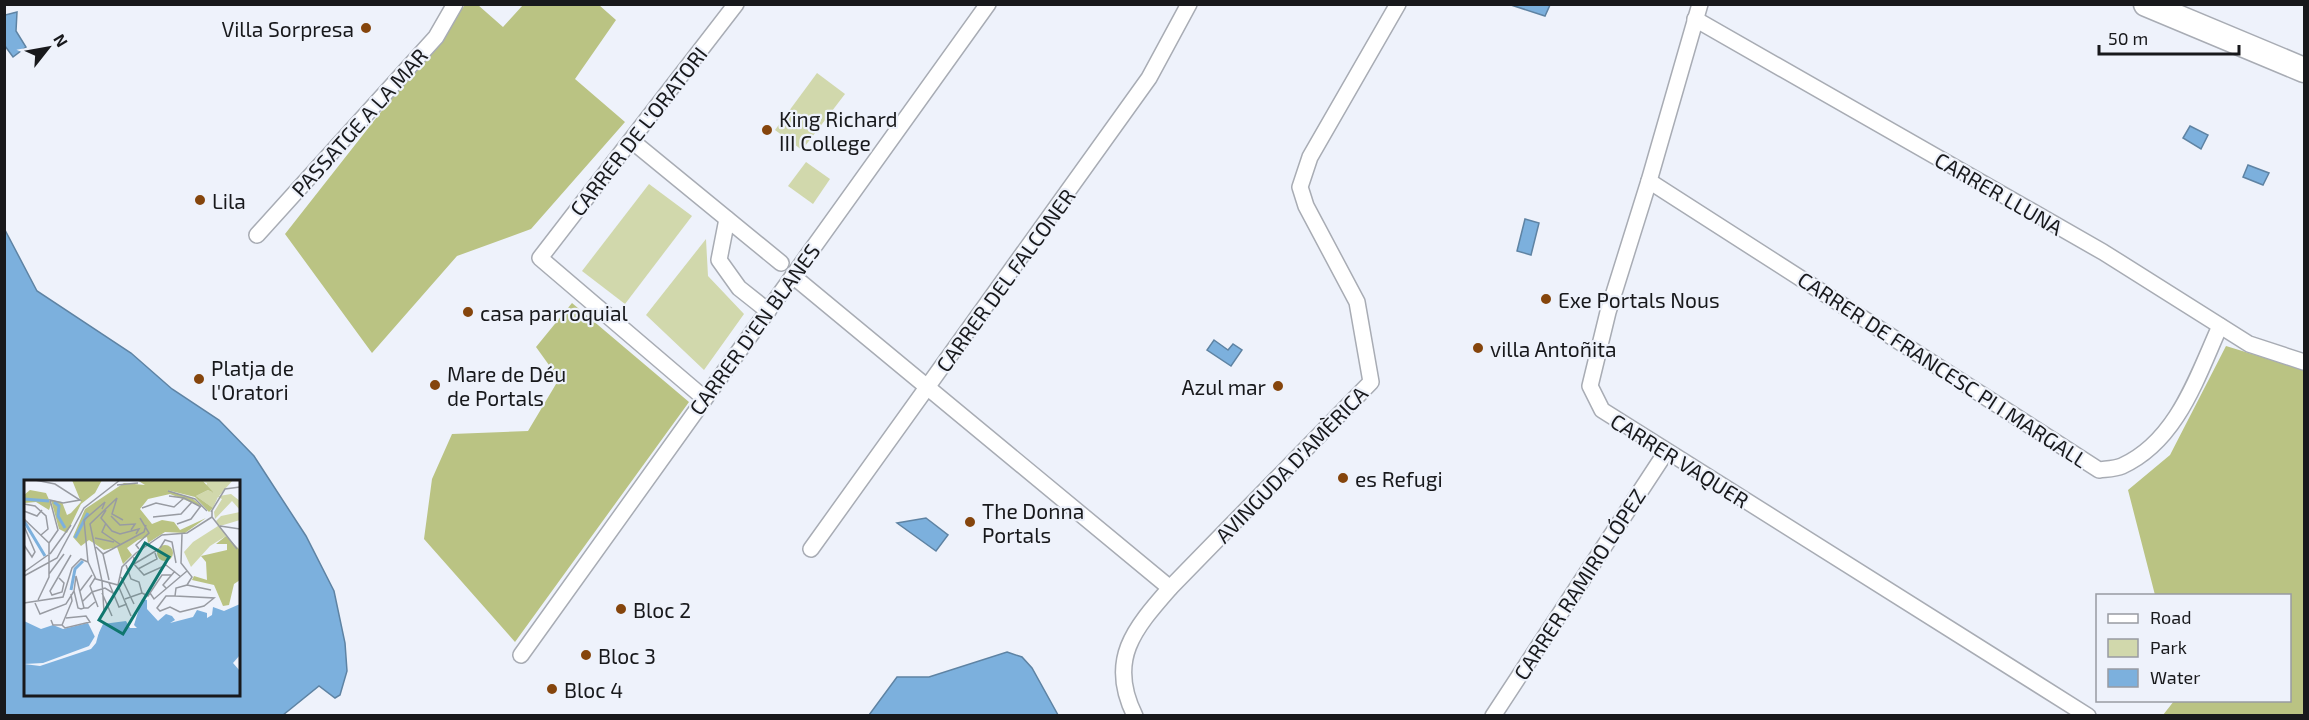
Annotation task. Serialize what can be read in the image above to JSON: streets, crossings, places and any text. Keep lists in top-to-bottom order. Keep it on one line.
{"streets":{"street":["PASSATGE A LA MAR","CARRER DE L'ORATORI","CARRER LLUNA","CARRER DEL FALCONER","CARRER D'EN BLANES","CARRER DE FRANCESC PI I MARGALL","CARRER VAQUER","AVINGUDA D'AMÈRICA","CARRER RAMIRO LÓPEZ"]},"crossings":[["CARRER DE L'ORATORI","CARRER D'EN BLANES"],["CARRER LLUNA","CARRER DE FRANCESC PI I MARGALL"],["CARRER LLUNA","CARRER VAQUER"],["CARRER DE FRANCESC PI I MARGALL","CARRER VAQUER"],["CARRER VAQUER","CARRER RAMIRO LÓPEZ"]],"places":["Villa Sorpresa","King Richard III College","Lila","Exe Portals Nous","casa parroquial","villa Antoñita","Platja de l'Oratori","Mare de Déu de Portals","Azul mar","es Refugi","The Donna Portals","Bloc 2","Bloc 3","Bloc 4"],"legend":["Road","Park","Water"],"scale_bar":"50 m","north":"top right"}
